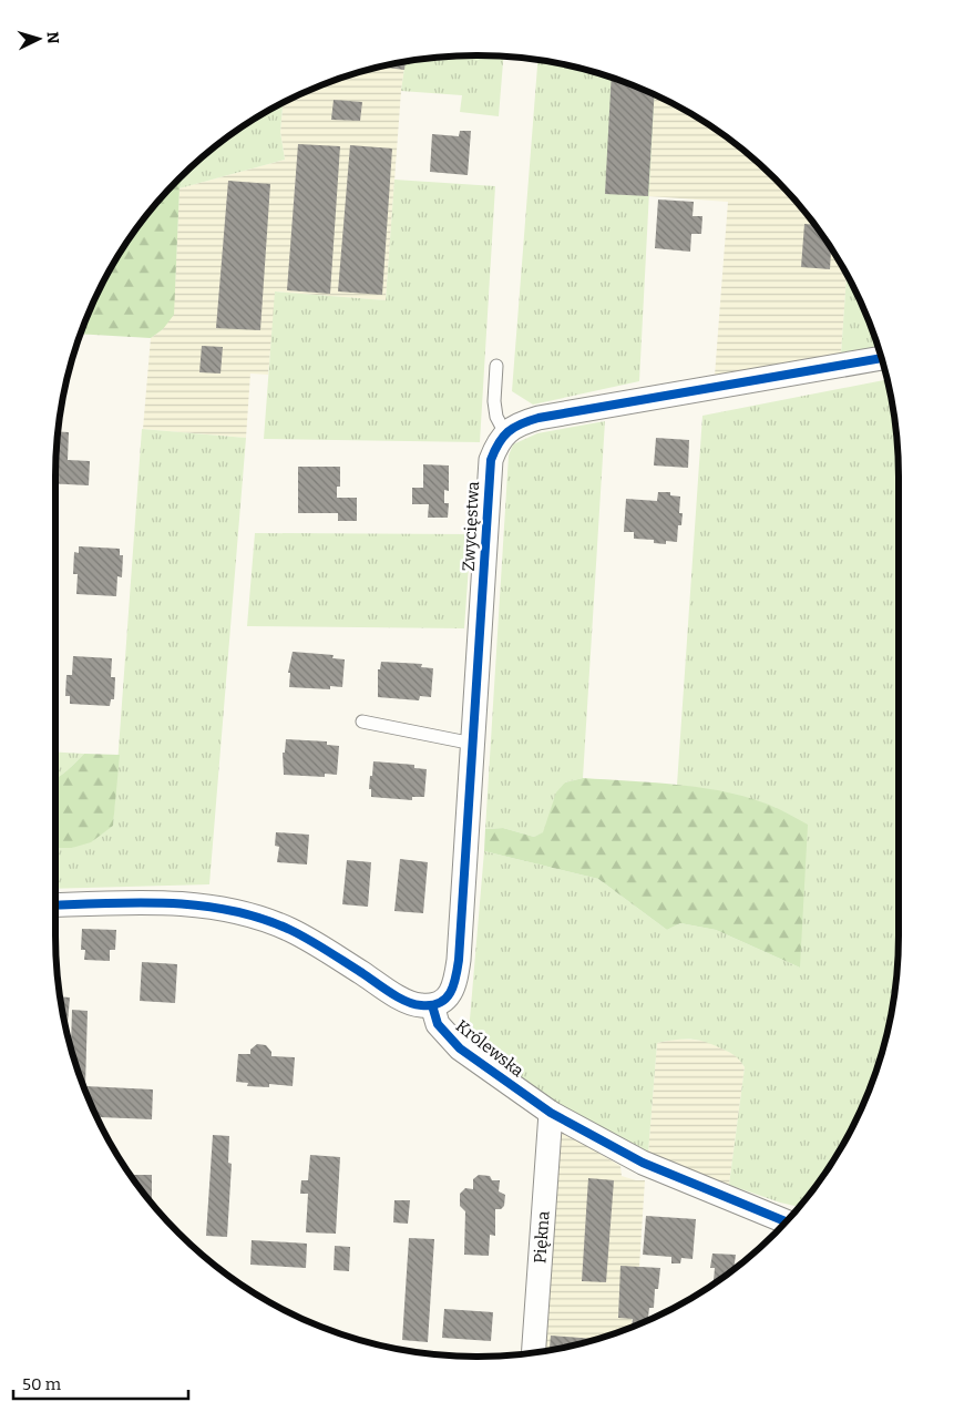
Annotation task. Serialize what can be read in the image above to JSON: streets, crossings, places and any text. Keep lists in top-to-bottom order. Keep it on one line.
{"streets":{"street":["Zwycięstwa","Królewska","Piękna"]},"crossings":[["Zwycięstwa","Królewska"],["Królewska","Piękna"]],"scale_bar":"50 m","north":"right"}
